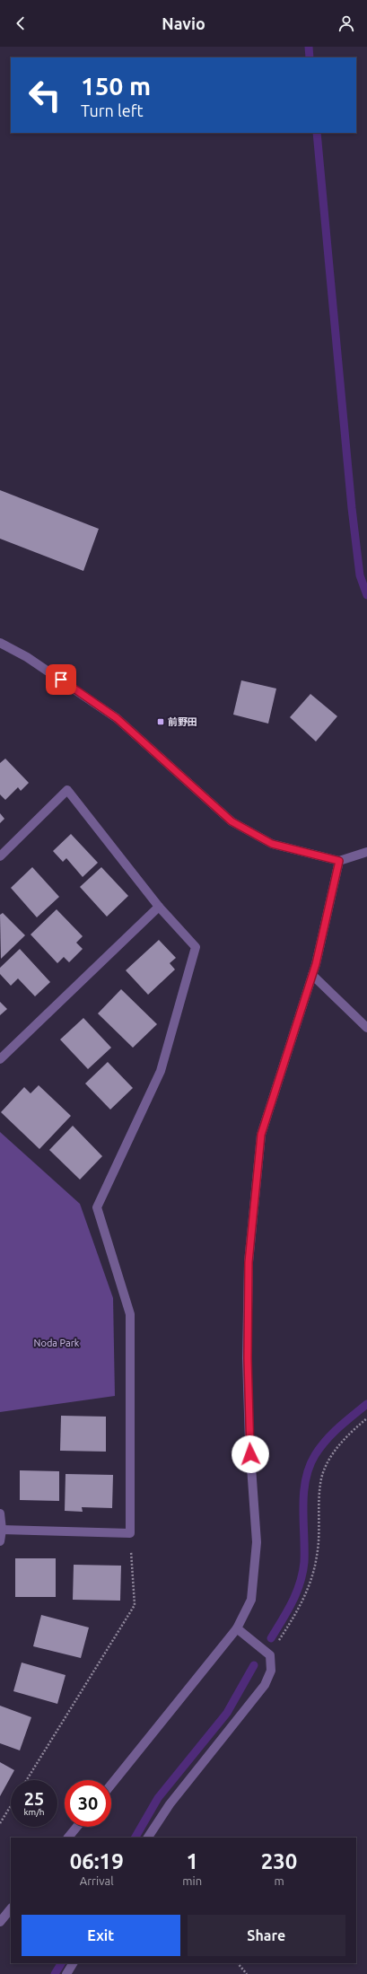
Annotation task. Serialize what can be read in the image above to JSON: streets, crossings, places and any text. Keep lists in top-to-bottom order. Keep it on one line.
{"parks":["Noda Park"],"places":{"transit":["前野田"]},"page":{"header":"Navio","turn":["150 m","Turn left"],"speed":"25 km/h","limit":"30","eta":["06:19","Arrival","1","min","230","m"],"buttons":["Exit","Share"]}}
